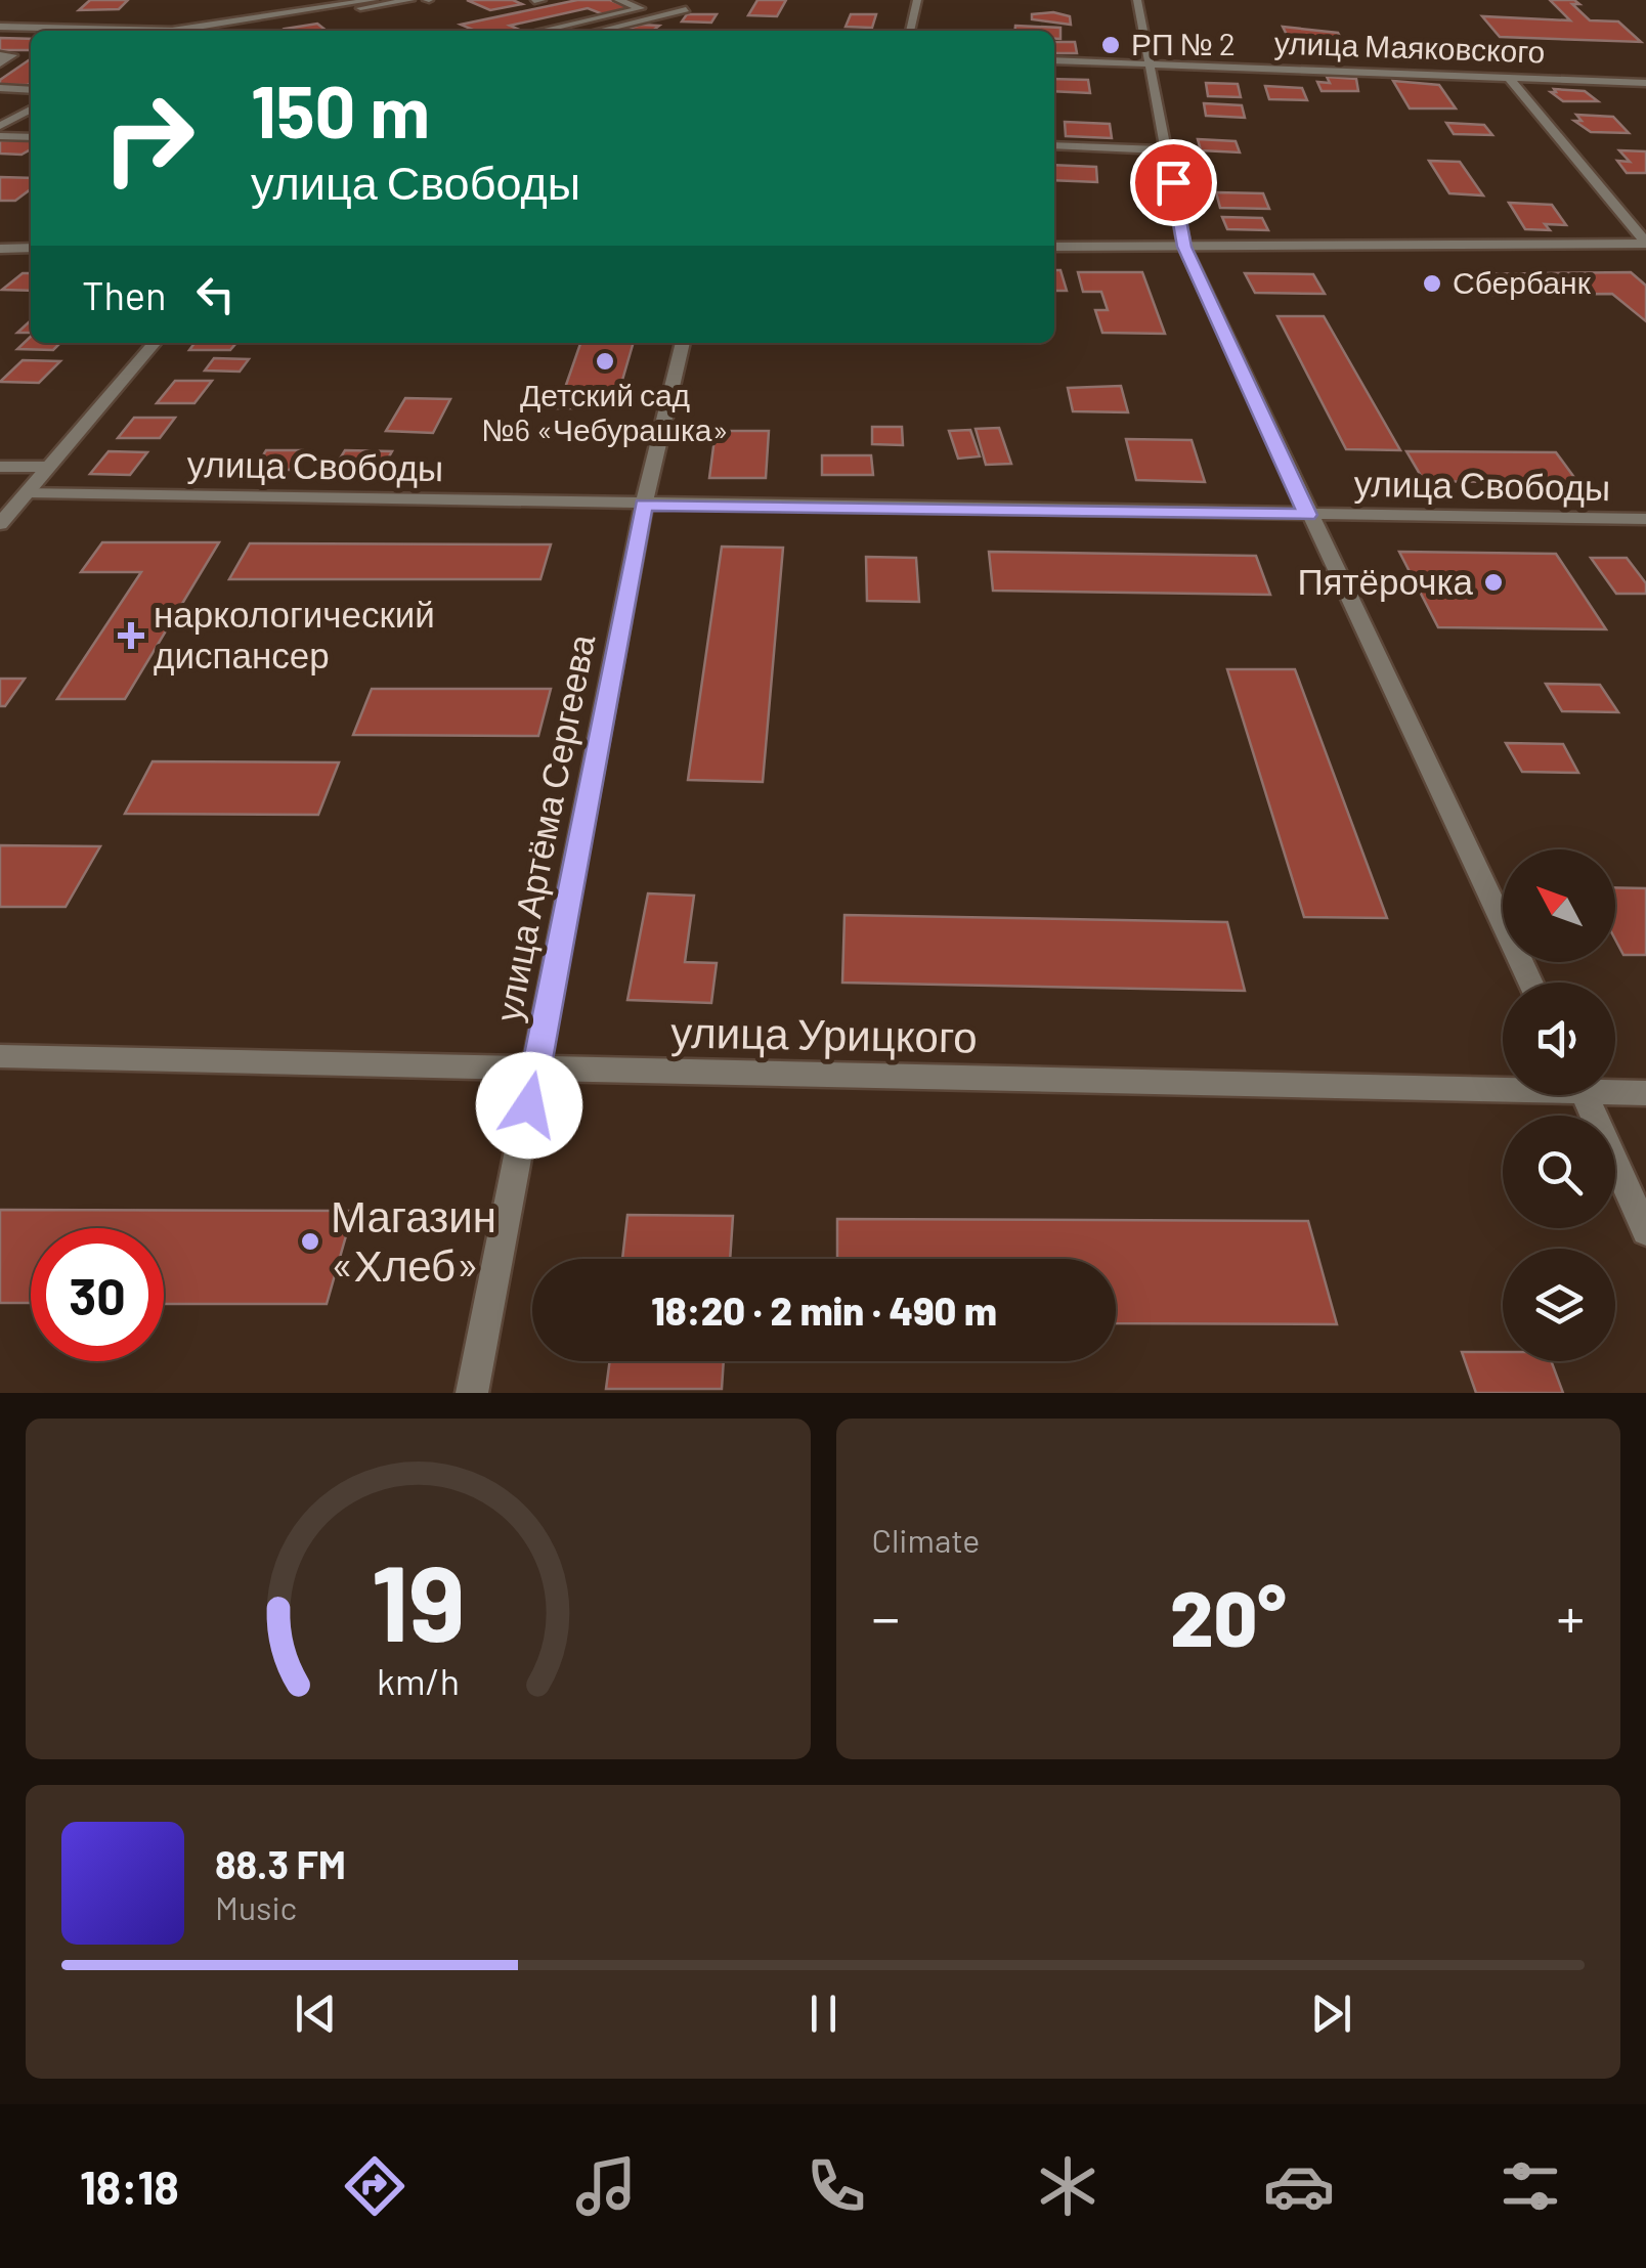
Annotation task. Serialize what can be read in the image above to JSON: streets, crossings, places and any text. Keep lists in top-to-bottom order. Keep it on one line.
{"streets":{"street":["улица Маяковского","улица Свободы","улица Артёма Сергеева","улица Урицкого"]},"crossings":[["улица Свободы","улица Артёма Сергеева"],["улица Артёма Сергеева","улица Урицкого"]],"places":{"other":["РП № 2","Сбербанк","Детский сад №6 «Чебурашка»","Пятёрочка","Магазин «Хлеб»"],"health":["наркологический диспансер"]},"north":"top left","page":{"turn":["150 m","улица Свободы"],"then":"Then","limit":"30","trip":"18:20 · 2 min · 490 m","tile":"Climate","heat":["−","20°","+"],"song":["88.3 FM","Music"],"tabs":"18:18","gauge":["19","km/h"]}}
